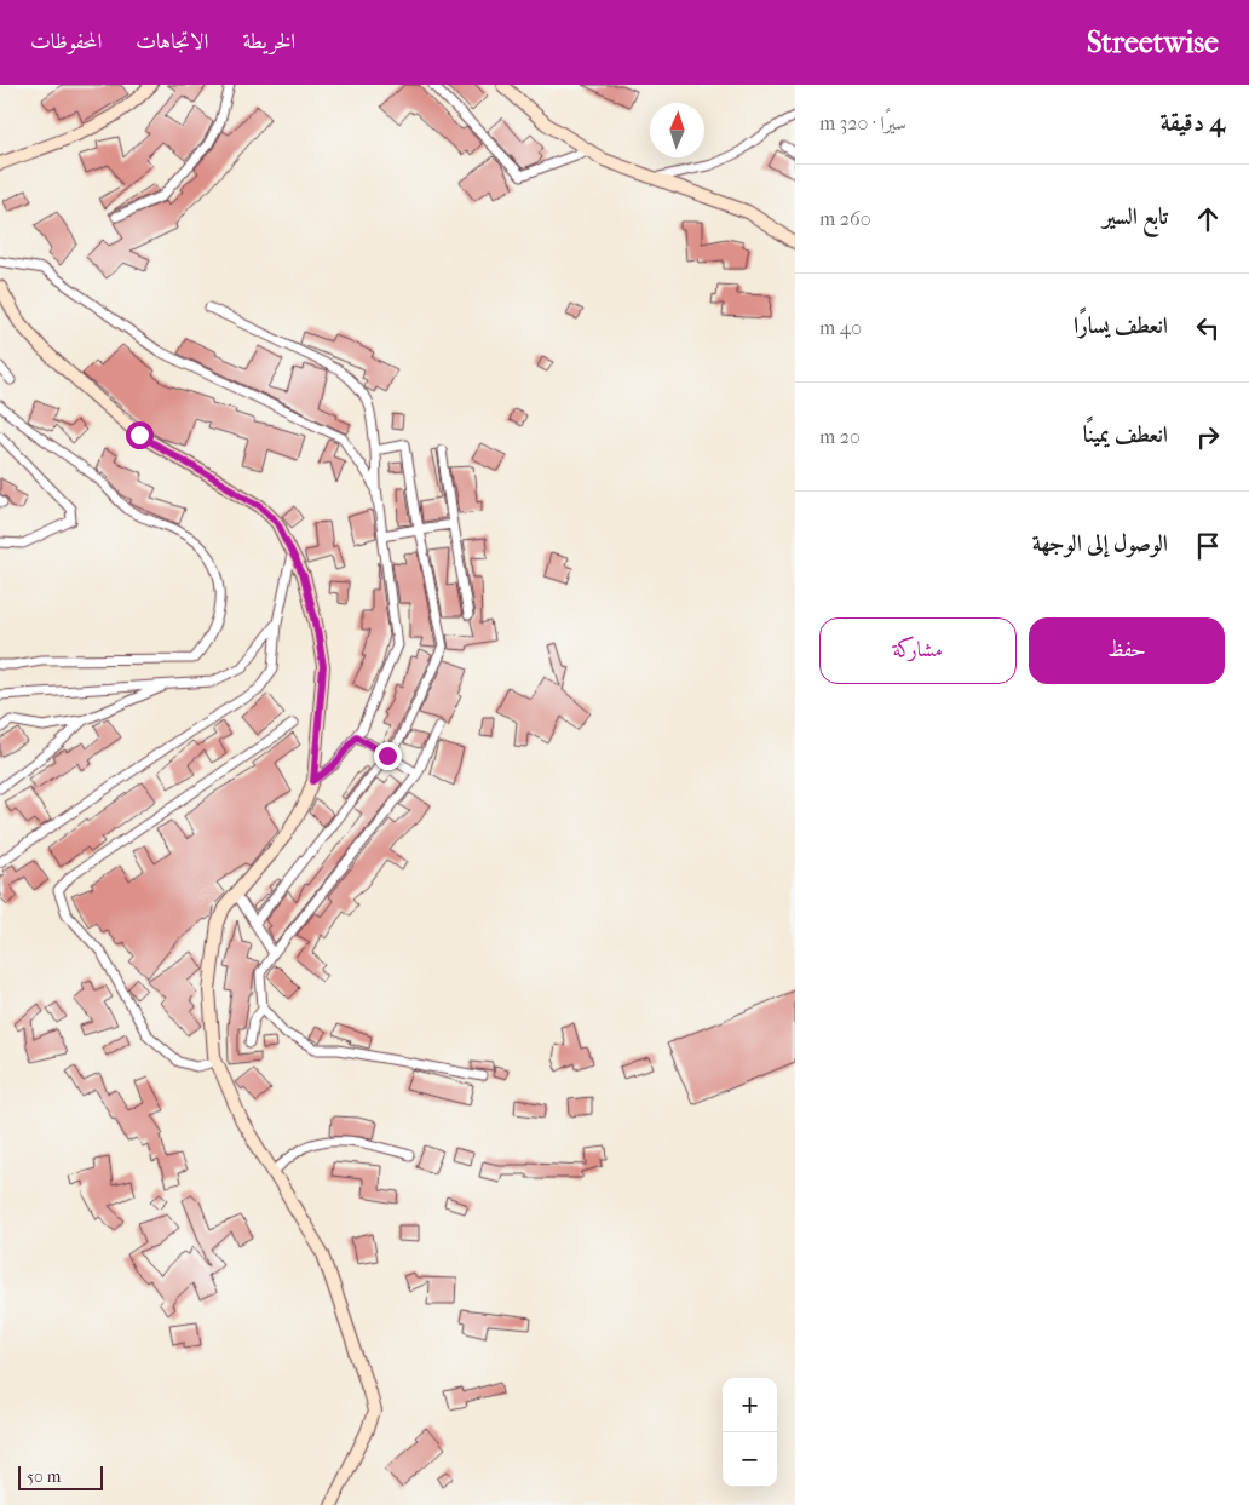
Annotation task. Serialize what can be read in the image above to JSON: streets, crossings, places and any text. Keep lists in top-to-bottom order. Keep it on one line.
{"scale_bar":"50 m","north":"top","page":{"header":"Streetwise","nav":["الخريطة","الاتجاهات","المحفوظات"],"heading":["4 دقيقة","سيرًا · 320 m"],"list":[["تابع السير","260 m"],["انعطف يسارًا","40 m"],["انعطف يمينًا","20 m"],"الوصول إلى الوجهة"],"buttons":["حفظ","مشاركة"],"map_buttons":["+","−"],"scale":"50 m"}}
